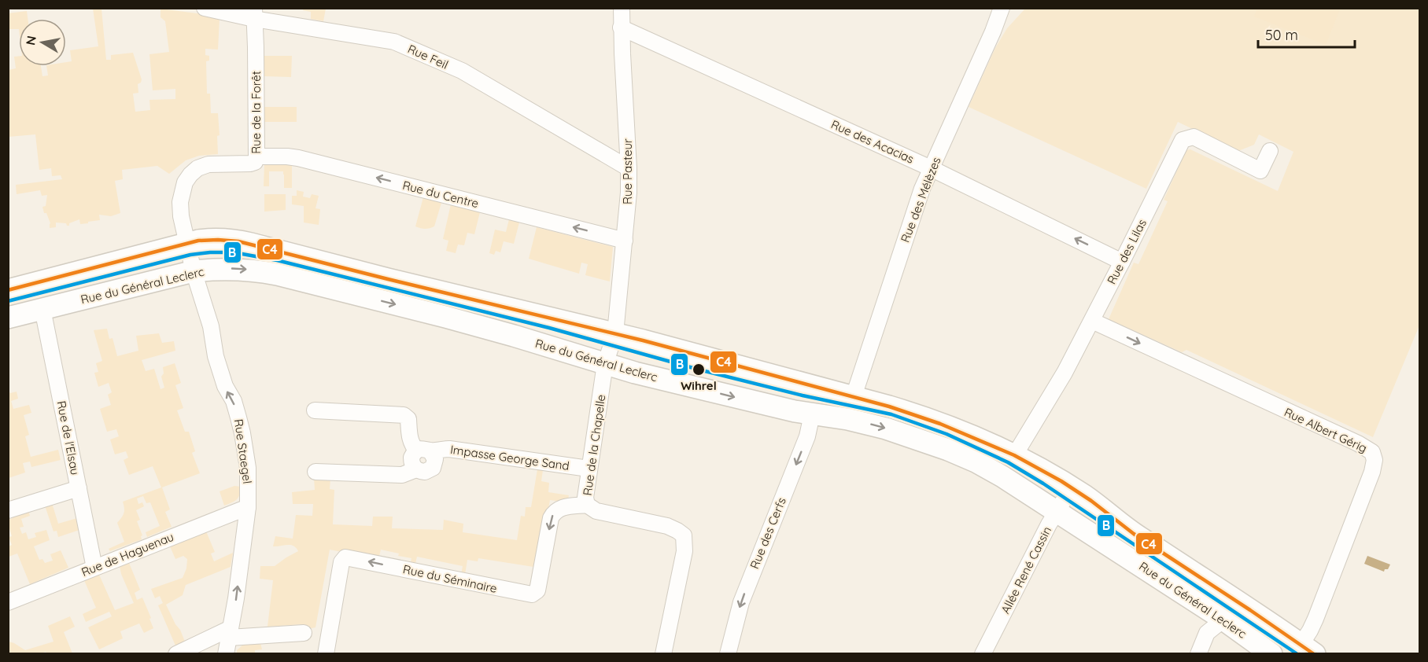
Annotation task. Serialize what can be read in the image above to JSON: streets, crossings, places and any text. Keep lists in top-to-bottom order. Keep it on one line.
{"streets":{"main road":["Rue du Général Leclerc"],"street":["Rue Feil","Rue de la Forêt","Rue des Acacias","Rue Pasteur","Rue du Centre","Rue des Mélèzes","Rue des Lilas","Rue Albert Gérig","Rue de l'Elsau","Rue de la Chapelle","Rue Staegel","Impasse George Sand","Rue des Cerfs","Rue de Haguenau","Allée René Cassin","Rue du Séminaire"]},"crossings":[["Rue Feil","Rue de la Forêt"],["Rue Feil","Rue Pasteur"],["Rue de la Forêt","Rue du Centre"],["Rue de la Forêt","Rue du Général Leclerc"],["Rue de la Forêt","Rue Staegel"],["Rue des Acacias","Rue Pasteur"],["Rue des Acacias","Rue des Mélèzes"],["Rue des Acacias","Rue des Lilas"],["Rue Pasteur","Rue du Centre"],["Rue Pasteur","Rue du Général Leclerc"],["Rue Pasteur","Rue de la Chapelle"],["Rue des Mélèzes","Rue du Général Leclerc"],["Rue des Lilas","Rue du Général Leclerc"],["Rue des Lilas","Rue Albert Gérig"],["Rue du Général Leclerc","Rue Albert Gérig"],["Rue du Général Leclerc","Rue de l'Elsau"],["Rue du Général Leclerc","Rue de la Chapelle"],["Rue du Général Leclerc","Rue Staegel"],["Rue du Général Leclerc","Rue des Cerfs"],["Rue du Général Leclerc","Allée René Cassin"],["Rue de l'Elsau","Rue de Haguenau"],["Rue de la Chapelle","Impasse George Sand"],["Rue de la Chapelle","Rue du Séminaire"],["Rue Staegel","Rue de Haguenau"]],"one_way":["Rue des Acacias","Rue du Centre","Rue Staegel","Rue des Cerfs"],"places":["Wihrel"],"lines":["transit line C4","transit line B"],"scale_bar":"50 m","north":"left"}
